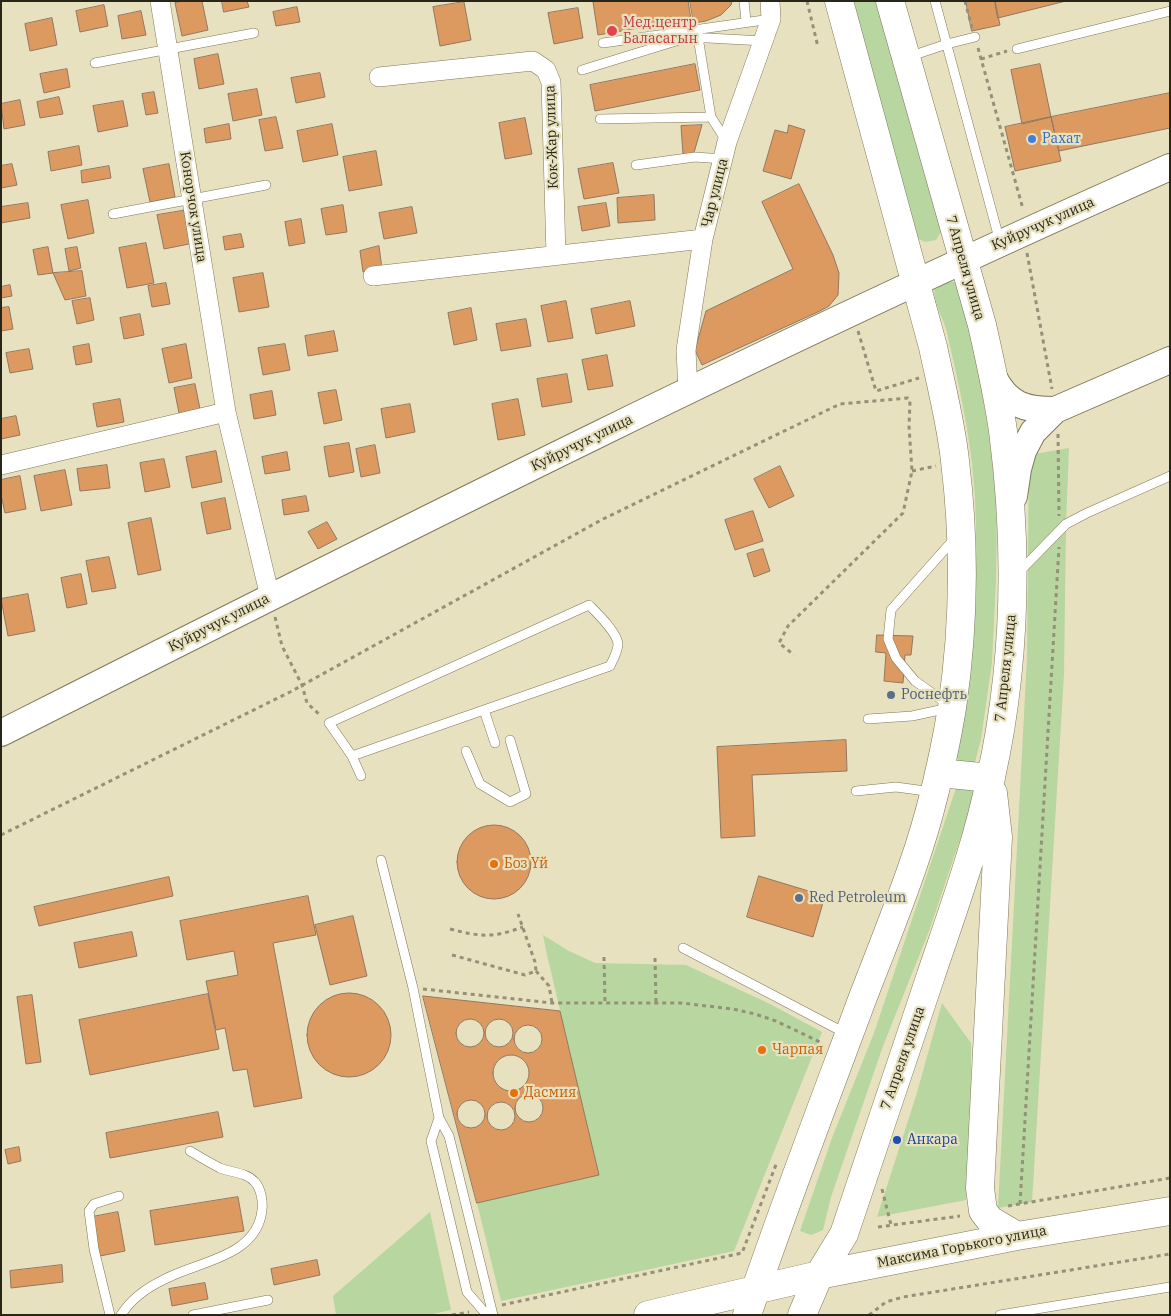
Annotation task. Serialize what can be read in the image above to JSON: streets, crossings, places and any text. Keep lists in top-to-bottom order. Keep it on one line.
{"streets":{"main road":["7 Апреля улица","Максима Горького улица"],"street":["Кок-Жар улица","Чар улица","Конорчок улица","Куйручук улица"]},"crossings":[["Чар улица","Куйручук улица"],["Конорчок улица","Куйручук улица"],["Куйручук улица","7 Апреля улица"],["7 Апреля улица","Максима Горького улица"]],"places":["Мед.центр Баласагын","Рахат","Роснефть","Боз Үй","Red Petroleum","Чарпая","Дасмия","Анкара"]}
